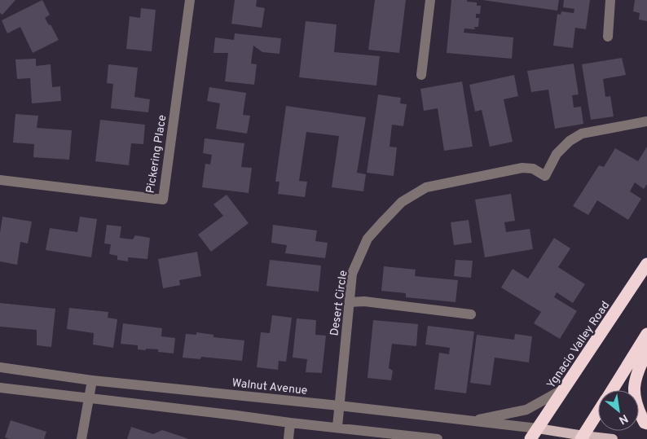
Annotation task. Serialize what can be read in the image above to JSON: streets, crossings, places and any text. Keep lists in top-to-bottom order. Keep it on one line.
{"streets":{"highway":["Ygnacio Valley Road"],"street":["Pickering Place","Desert Circle","Walnut Avenue"]},"crossings":[["Desert Circle","Walnut Avenue"],["Ygnacio Valley Road","Walnut Avenue"]],"north":"bottom right"}
